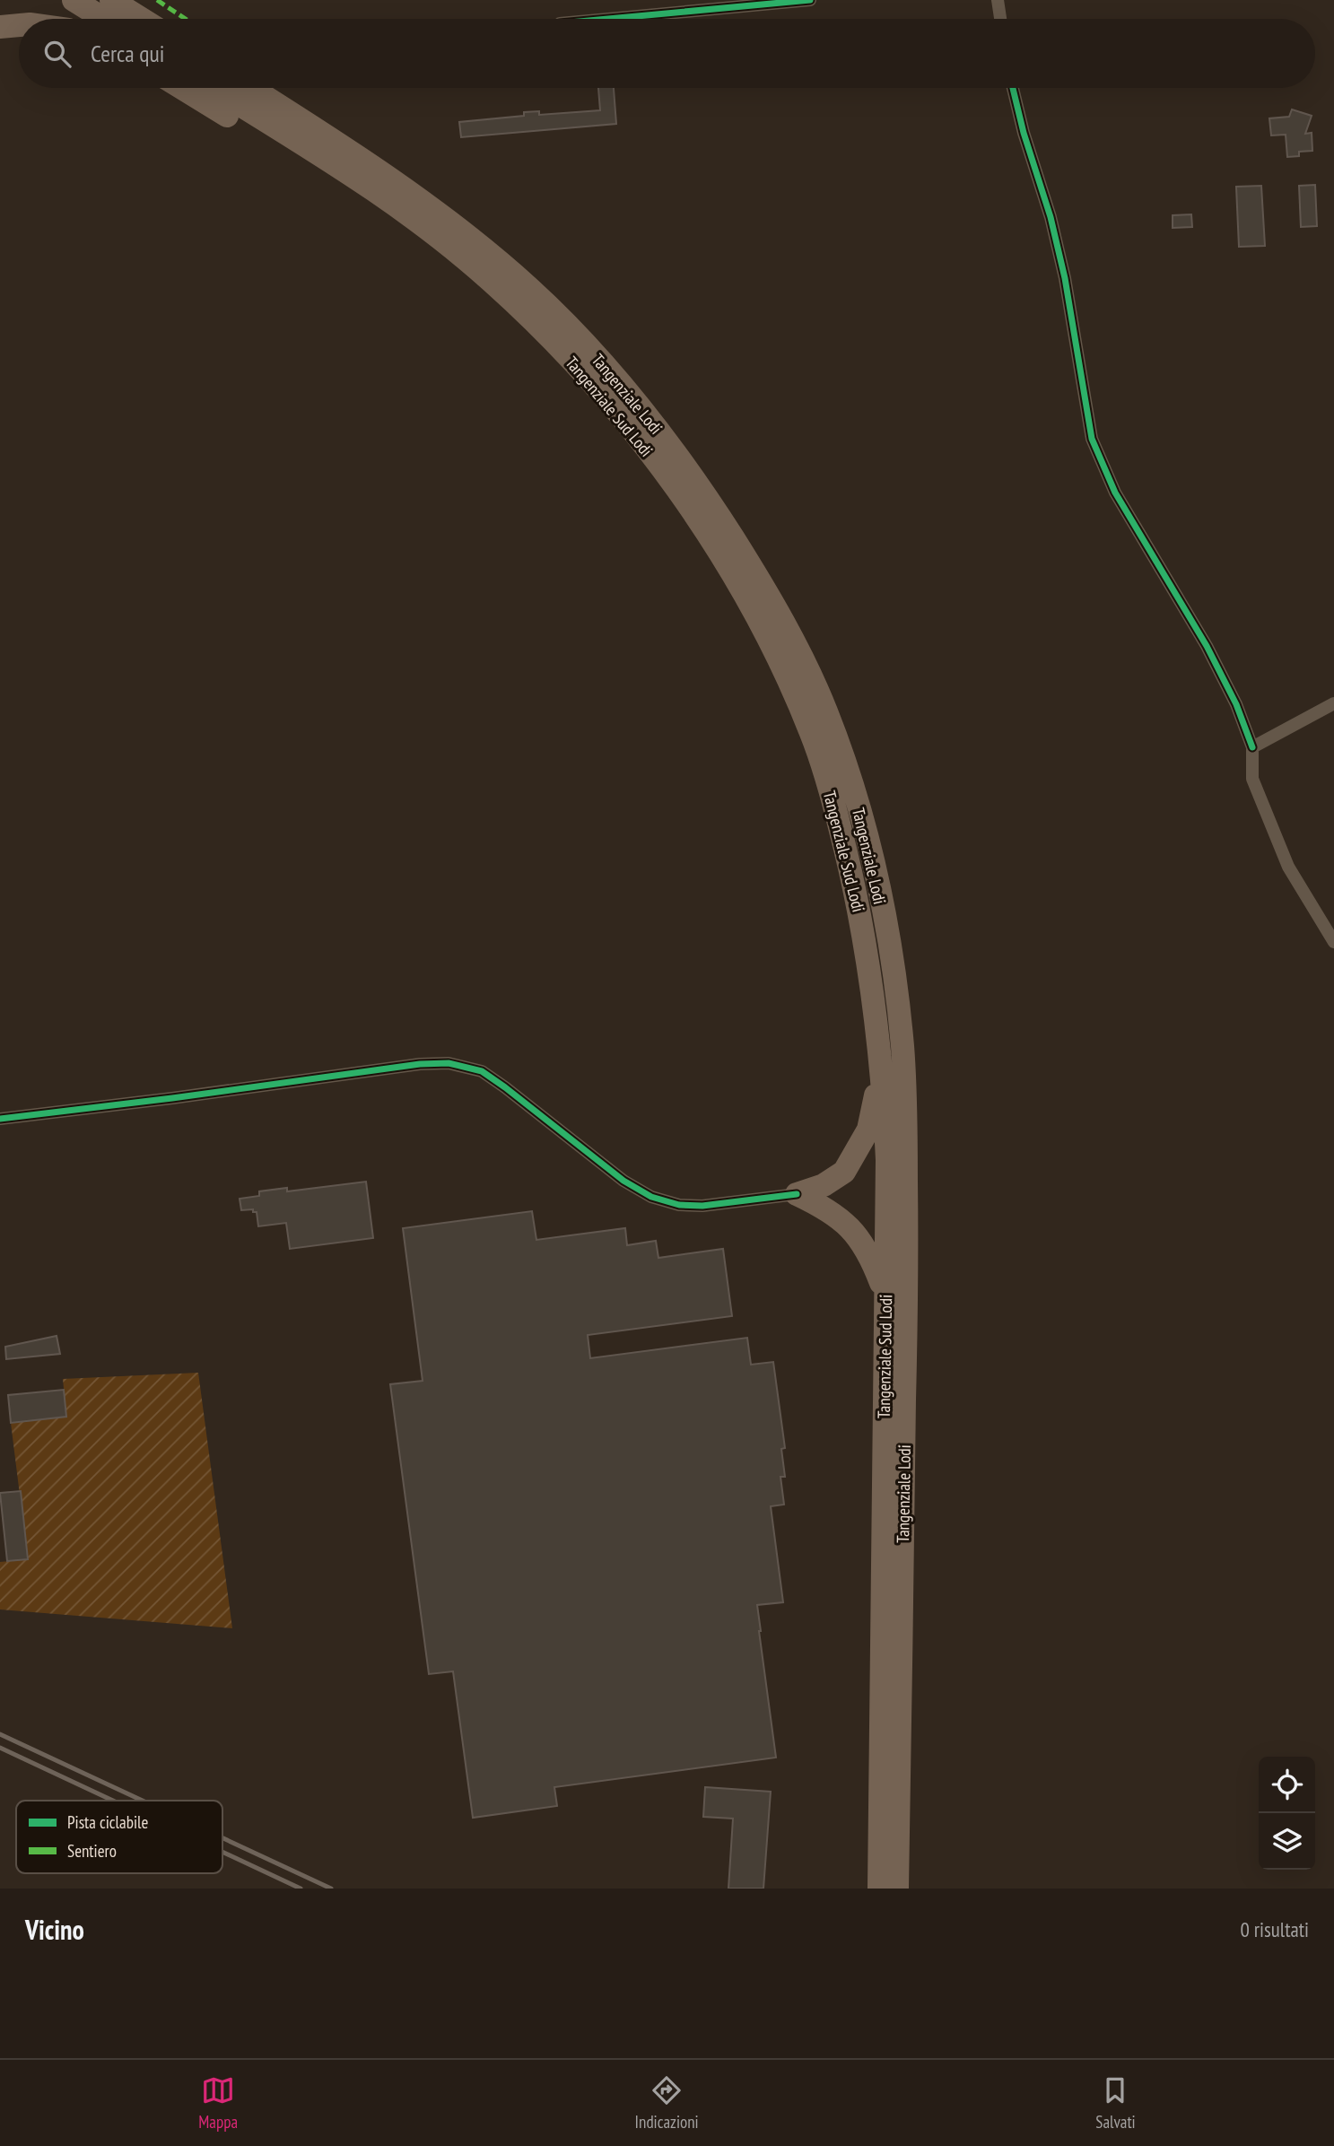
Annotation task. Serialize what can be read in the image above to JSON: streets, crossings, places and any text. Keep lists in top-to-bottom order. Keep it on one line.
{"streets":{"highway":["Tangenziale Lodi","Tangenziale Sud Lodi"]},"legend":["Pista ciclabile","Sentiero"],"page":{"search":"Cerca qui","heading":["Vicino","0 risultati"],"nav":["Mappa","Indicazioni","Salvati"]}}
